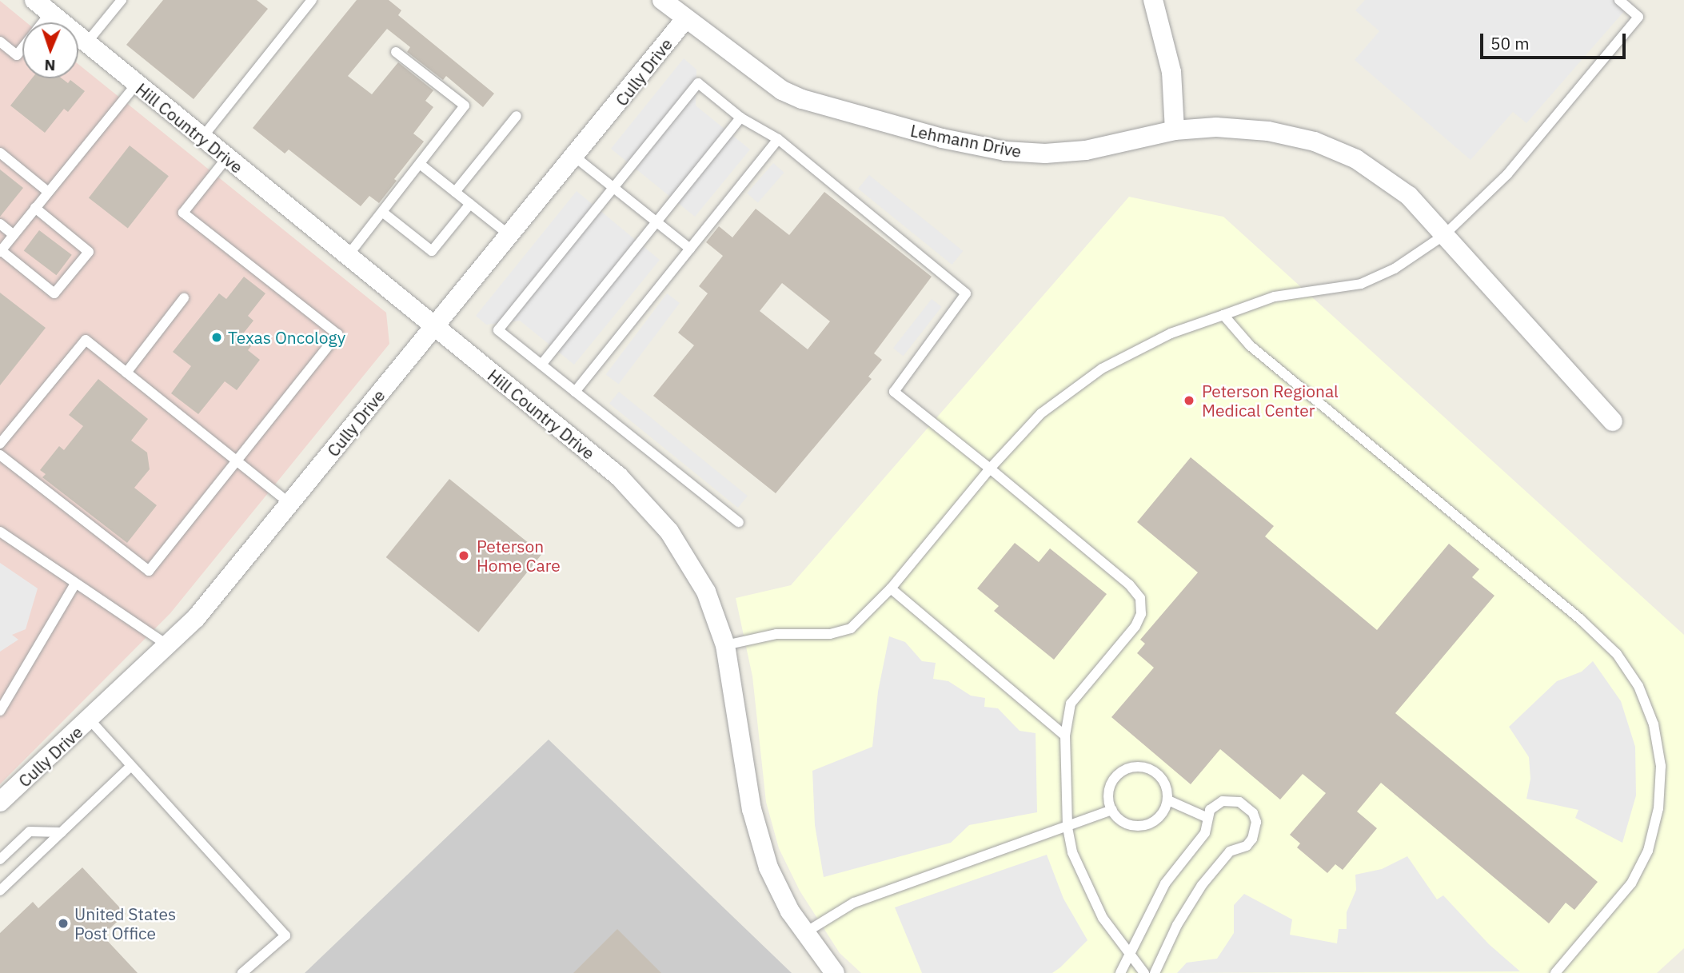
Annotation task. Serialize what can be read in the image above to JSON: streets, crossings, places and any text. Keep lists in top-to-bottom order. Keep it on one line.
{"streets":{"street":["Cully Drive","Hill Country Drive","Lehmann Drive"]},"crossings":[["Cully Drive","Hill Country Drive"],["Cully Drive","Lehmann Drive"]],"places":["Texas Oncology","Peterson Regional Medical Center","Peterson Home Care","United States Post Office"],"scale_bar":"50 m","north":"bottom"}
